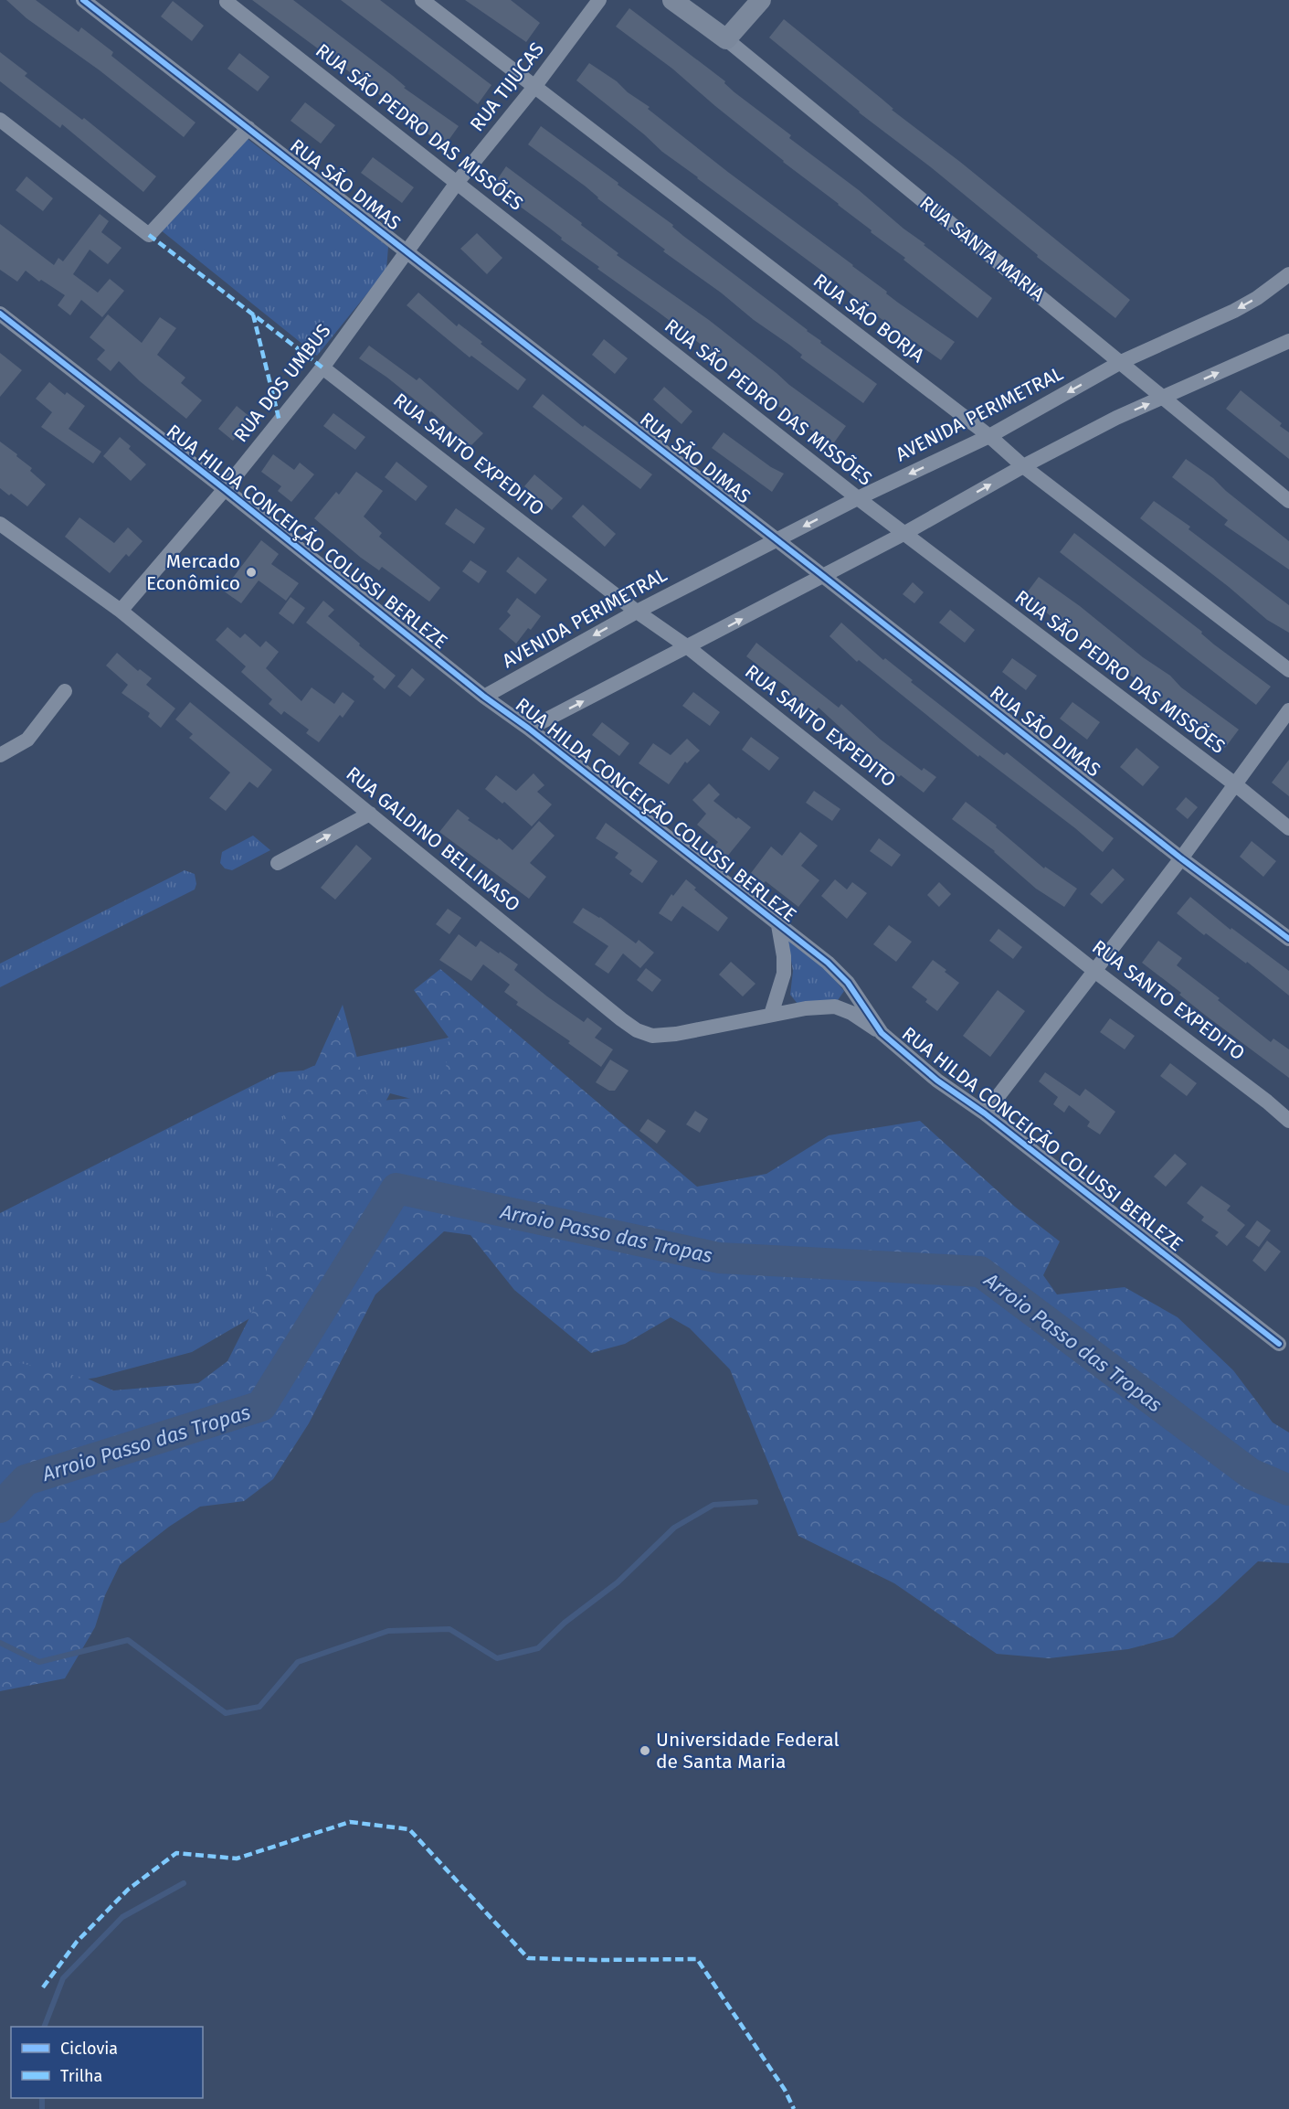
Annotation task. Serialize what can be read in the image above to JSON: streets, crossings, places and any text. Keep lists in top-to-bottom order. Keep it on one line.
{"streets":{"street":["RUA TIJUCAS","RUA SÃO PEDRO DAS MISSÕES","RUA SÃO DIMAS","RUA SANTA MARIA","RUA SÃO BORJA","RUA DOS UMBUS","AVENIDA PERIMETRAL","RUA SANTO EXPEDITO","RUA HILDA CONCEIÇÃO COLUSSI BERLEZE","RUA GALDINO BELLINASO"]},"crossings":[["RUA TIJUCAS","RUA SÃO PEDRO DAS MISSÕES"],["RUA TIJUCAS","RUA SÃO DIMAS"],["RUA TIJUCAS","RUA SÃO BORJA"],["RUA TIJUCAS","RUA DOS UMBUS"],["RUA SÃO PEDRO DAS MISSÕES","AVENIDA PERIMETRAL"],["RUA SÃO DIMAS","RUA DOS UMBUS"],["RUA SÃO DIMAS","AVENIDA PERIMETRAL"],["RUA SANTA MARIA","AVENIDA PERIMETRAL"],["RUA SÃO BORJA","AVENIDA PERIMETRAL"],["RUA DOS UMBUS","RUA SANTO EXPEDITO"],["RUA DOS UMBUS","RUA HILDA CONCEIÇÃO COLUSSI BERLEZE"],["RUA DOS UMBUS","RUA GALDINO BELLINASO"],["AVENIDA PERIMETRAL","RUA SANTO EXPEDITO"],["AVENIDA PERIMETRAL","RUA HILDA CONCEIÇÃO COLUSSI BERLEZE"],["RUA HILDA CONCEIÇÃO COLUSSI BERLEZE","RUA GALDINO BELLINASO"]],"water":["Arroio Passo das Tropas"],"places":["Mercado Econômico","Universidade Federal de Santa Maria"],"legend":["Ciclovia","Trilha"]}
